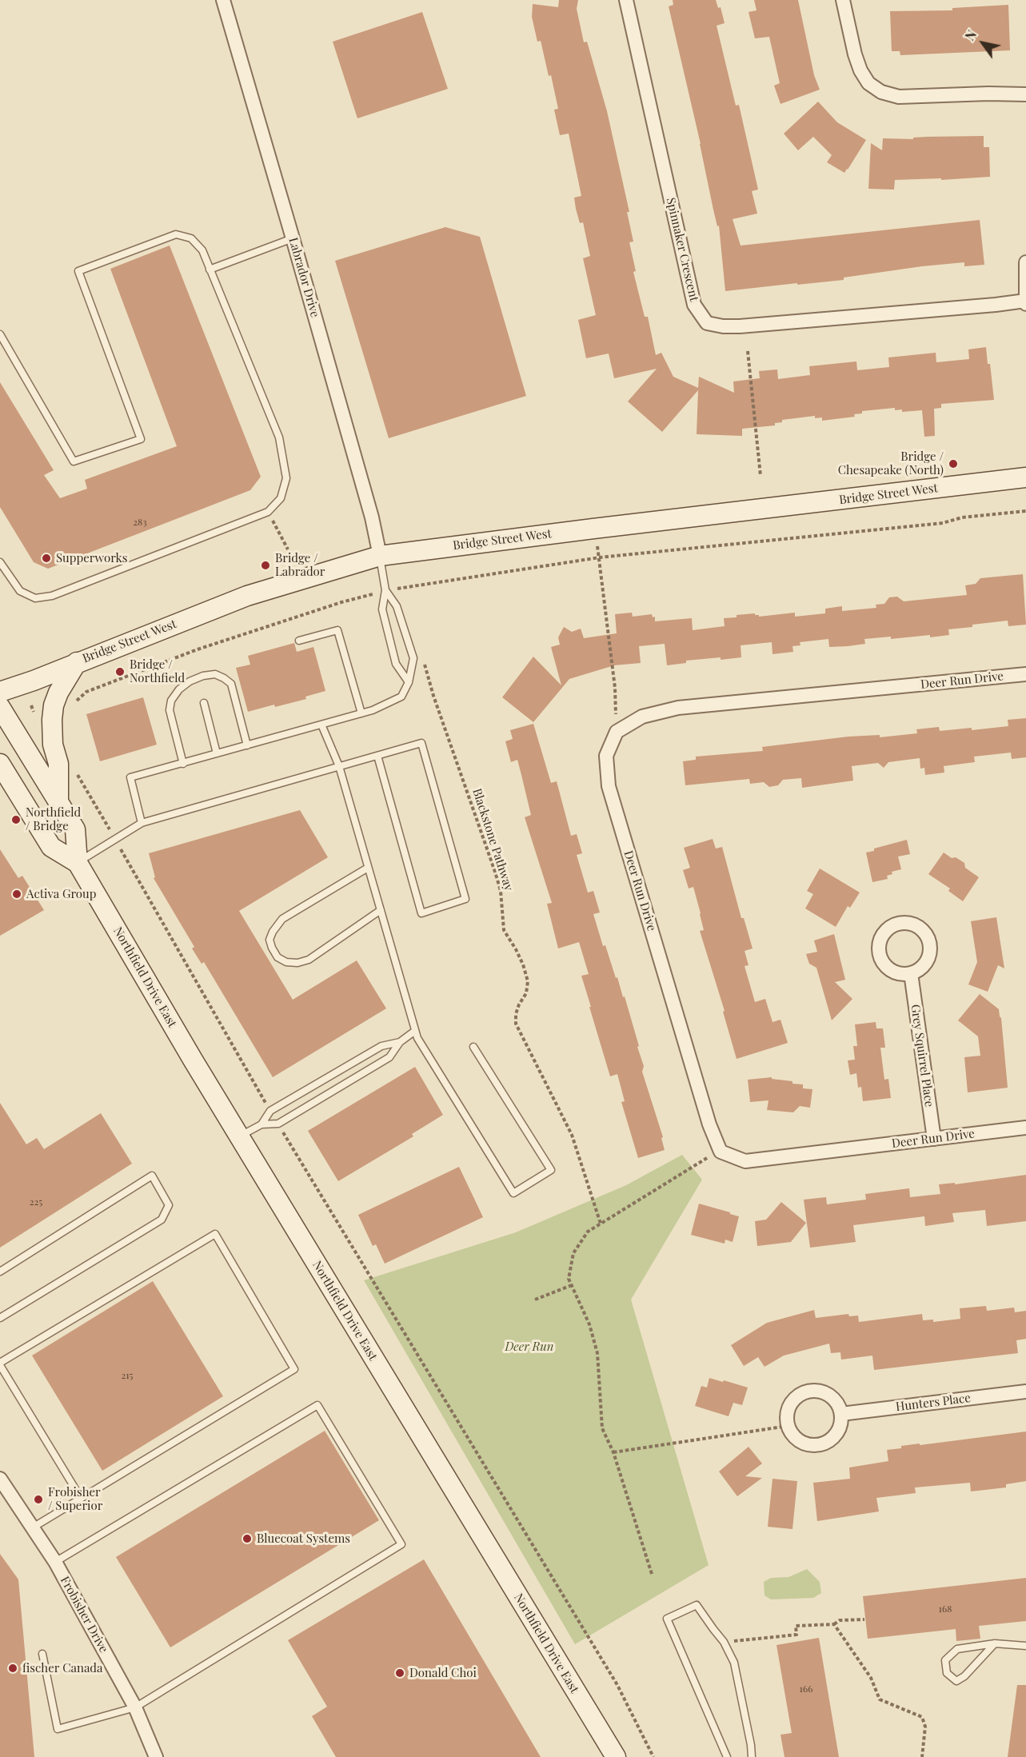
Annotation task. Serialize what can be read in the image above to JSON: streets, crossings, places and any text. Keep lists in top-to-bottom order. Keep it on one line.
{"streets":{"main road":["Bridge Street West","Northfield Drive East"],"street":["Spinnaker Crescent","Labrador Drive","Deer Run Drive","Grey Squirrel Place","Hunters Place","Frobisher Drive"],"path":["Blackstone Pathway"]},"crossings":[["Labrador Drive","Bridge Street West"],["Deer Run Drive","Grey Squirrel Place"]],"parks":["Deer Run"],"places":["Bridge / Chesapeake (North)","Supperworks","Bridge / Labrador","Bridge / Northfield","Northfield / Bridge","Activa Group","Frobisher / Superior","Bluecoat Systems","fischer Canada","Donald Choi"],"house_numbers":["283","225","215","168","166"],"north":"top left"}
